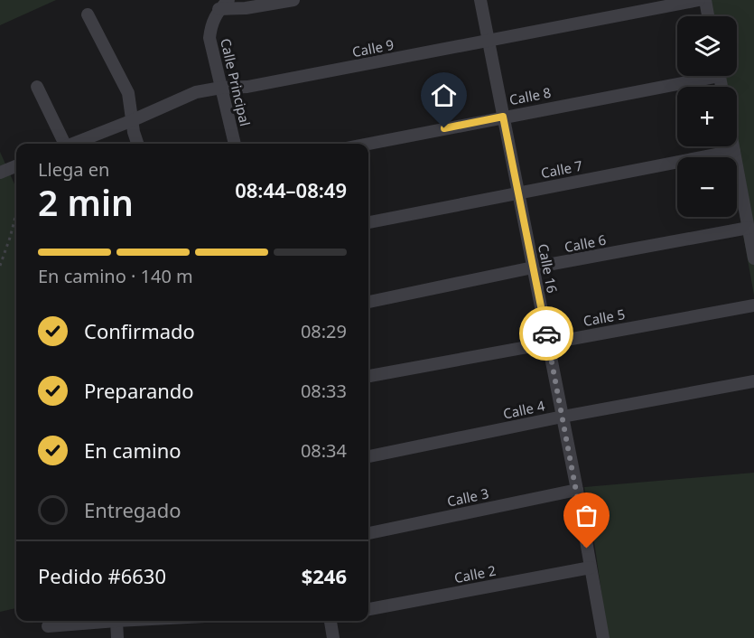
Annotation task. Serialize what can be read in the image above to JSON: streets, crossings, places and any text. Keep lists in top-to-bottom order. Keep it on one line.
{"streets":{"street":["Calle 9","Calle Principal","Calle 8","Calle 7","Calle 6","Calle 16","Calle 5","Calle 4","Calle 3","Calle 2"]},"crossings":[["Calle 9","Calle Principal"],["Calle 9","Calle 16"],["Calle 8","Calle 16"],["Calle 7","Calle 16"],["Calle 6","Calle 16"],["Calle 16","Calle 5"],["Calle 16","Calle 4"],["Calle 16","Calle 3"],["Calle 16","Calle 2"]],"page":{"map_buttons":["+","−"],"heading":["2 min","Llega en","08:44–08:49"],"panel":["Pedido #6630","$246"],"bar":"En camino · 140 m","list":[["Confirmado","08:29"],["Preparando","08:33"],["En camino","08:34"],"Entregado"]}}
